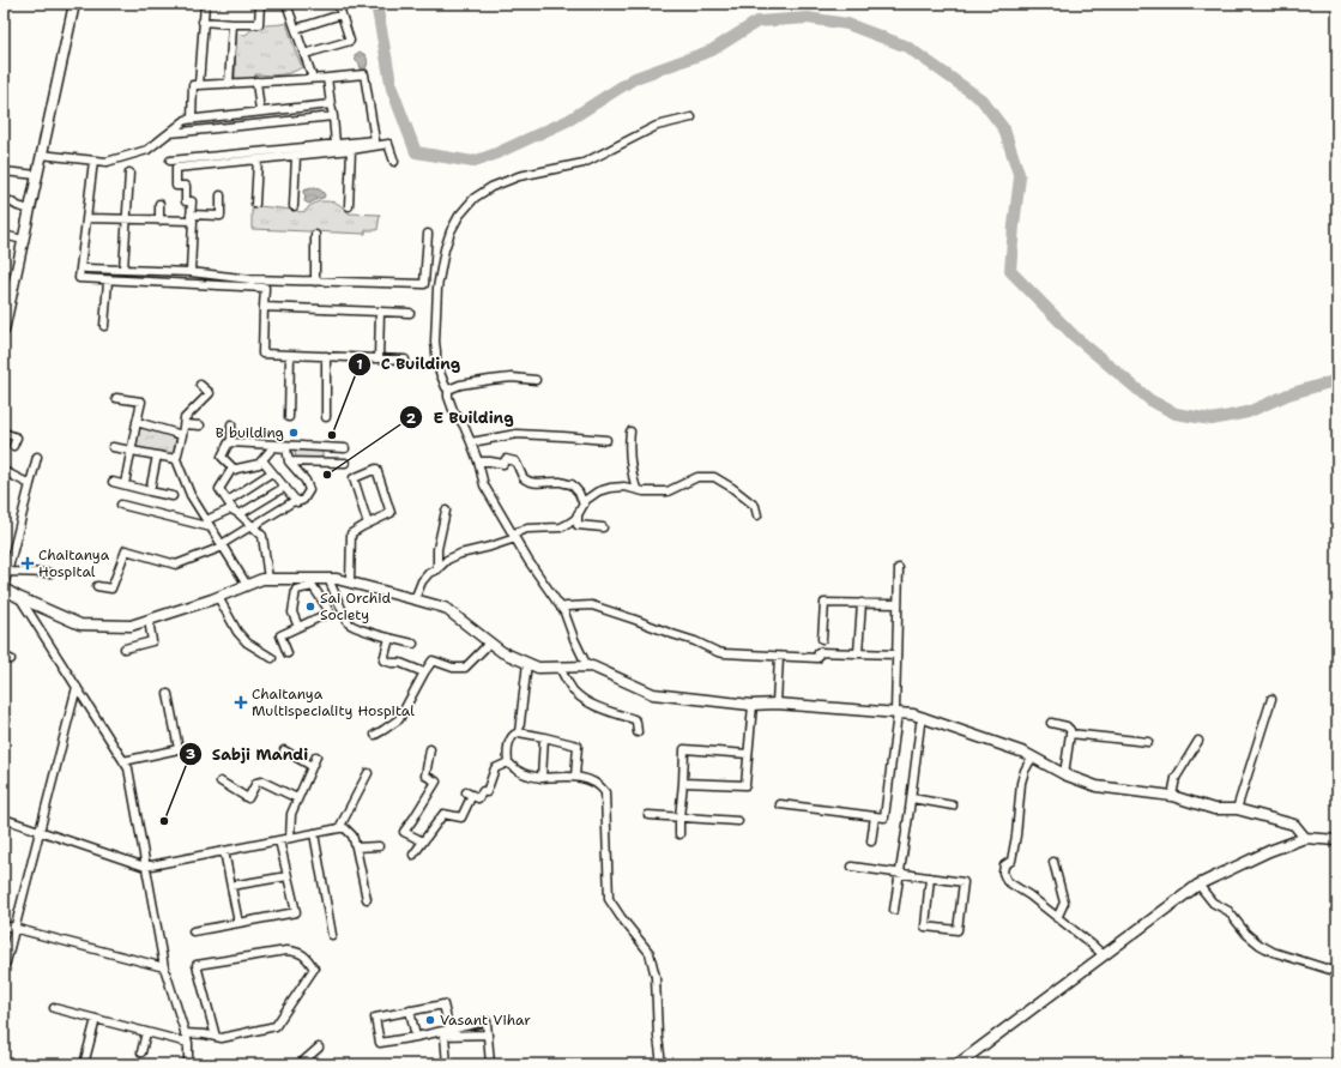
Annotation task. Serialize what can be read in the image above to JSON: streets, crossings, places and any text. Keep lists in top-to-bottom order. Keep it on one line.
{"places":{"other":["B building","C Building","E Building","Sai Orchid Society","Sabji Mandi","Vasant Vihar"],"health":["Chaitanya Hospital","Chaitanya Multispeciality Hospital"]}}
